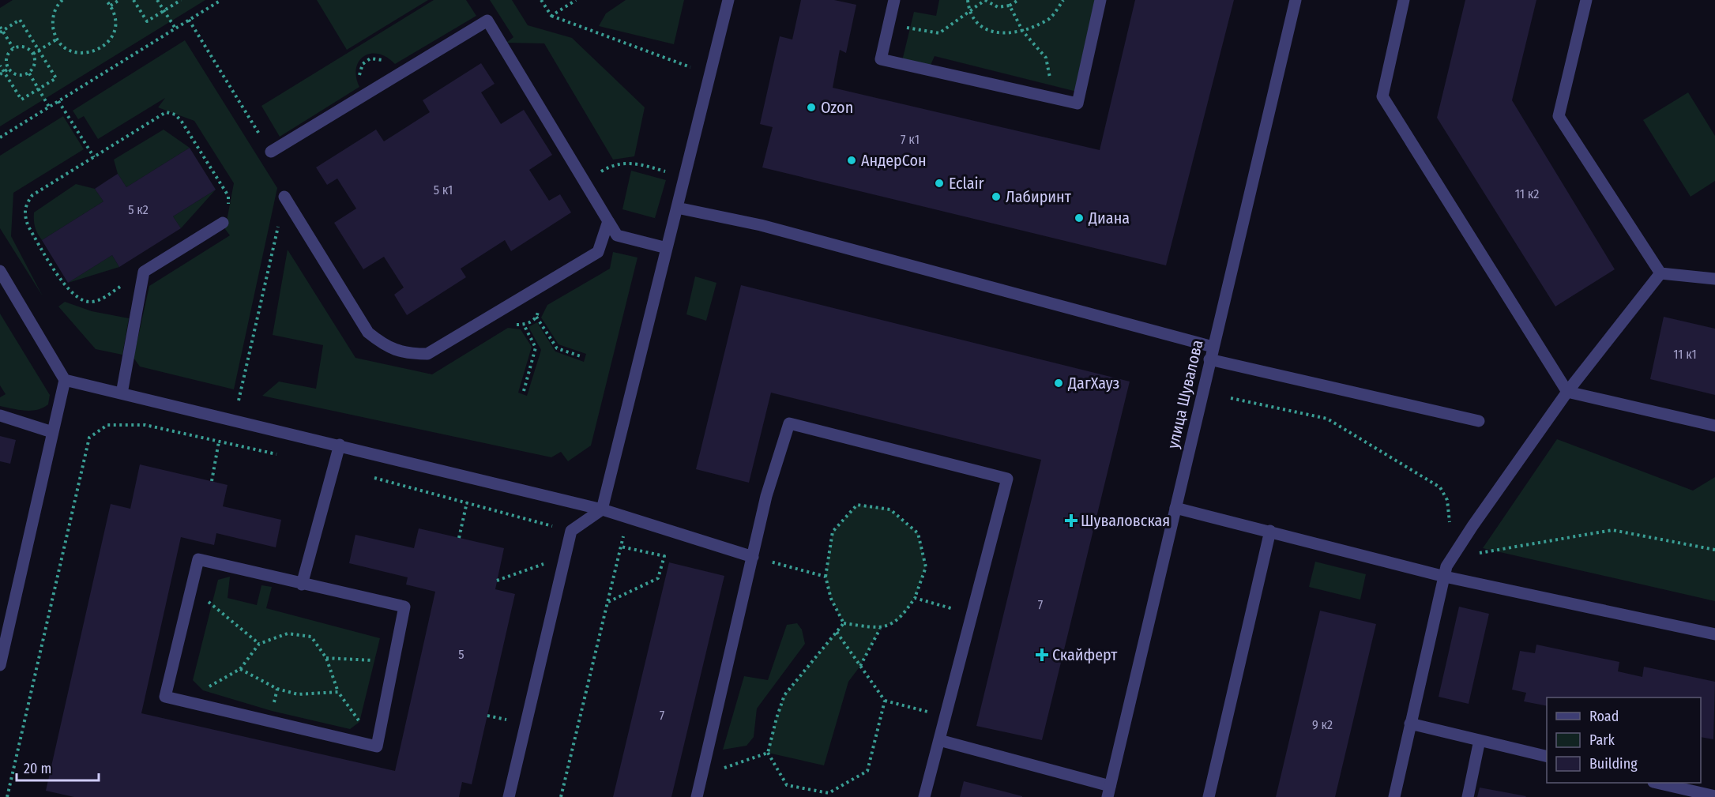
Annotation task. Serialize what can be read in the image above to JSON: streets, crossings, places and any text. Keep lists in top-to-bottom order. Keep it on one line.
{"streets":{"street":["улица Шувалова"]},"places":{"other":["Ozon","АндерСон","Eclair","Лабиринт","Диана","ДагХауз"],"health":["Шуваловская","Скайферт"]},"house_numbers":["7 к1","5 к1","11 к2","5 к2","11 к1","7","5","7","9 к2"],"legend":["Road","Park","Building"],"scale_bar":"20 m"}
